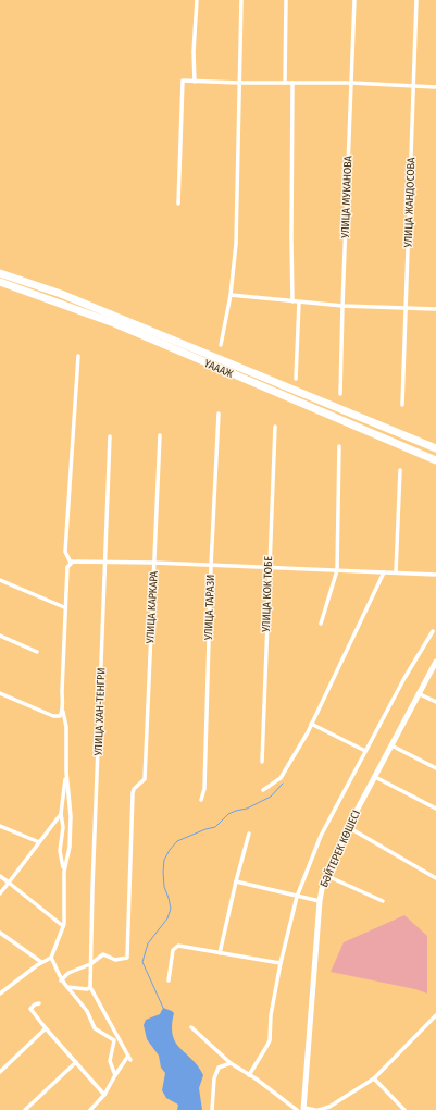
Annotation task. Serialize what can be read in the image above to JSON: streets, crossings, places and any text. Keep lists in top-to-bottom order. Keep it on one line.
{"streets":{"highway":["ҮАААЖ"],"street":["УЛИЦА МУКАНОВА","УЛИЦА ЖАНДОСОВА","УЛИЦА КОК ТОБЕ","УЛИЦА КАРКАРА","УЛИЦА ТАРАЗИ","УЛИЦА ХАН-ТЕНГРИ","БӘЙТЕРЕК КӨШЕСІ"]},"crossings":[["УЛИЦА КАРКАРА","УЛИЦА ХАН-ТЕНГРИ"]]}
